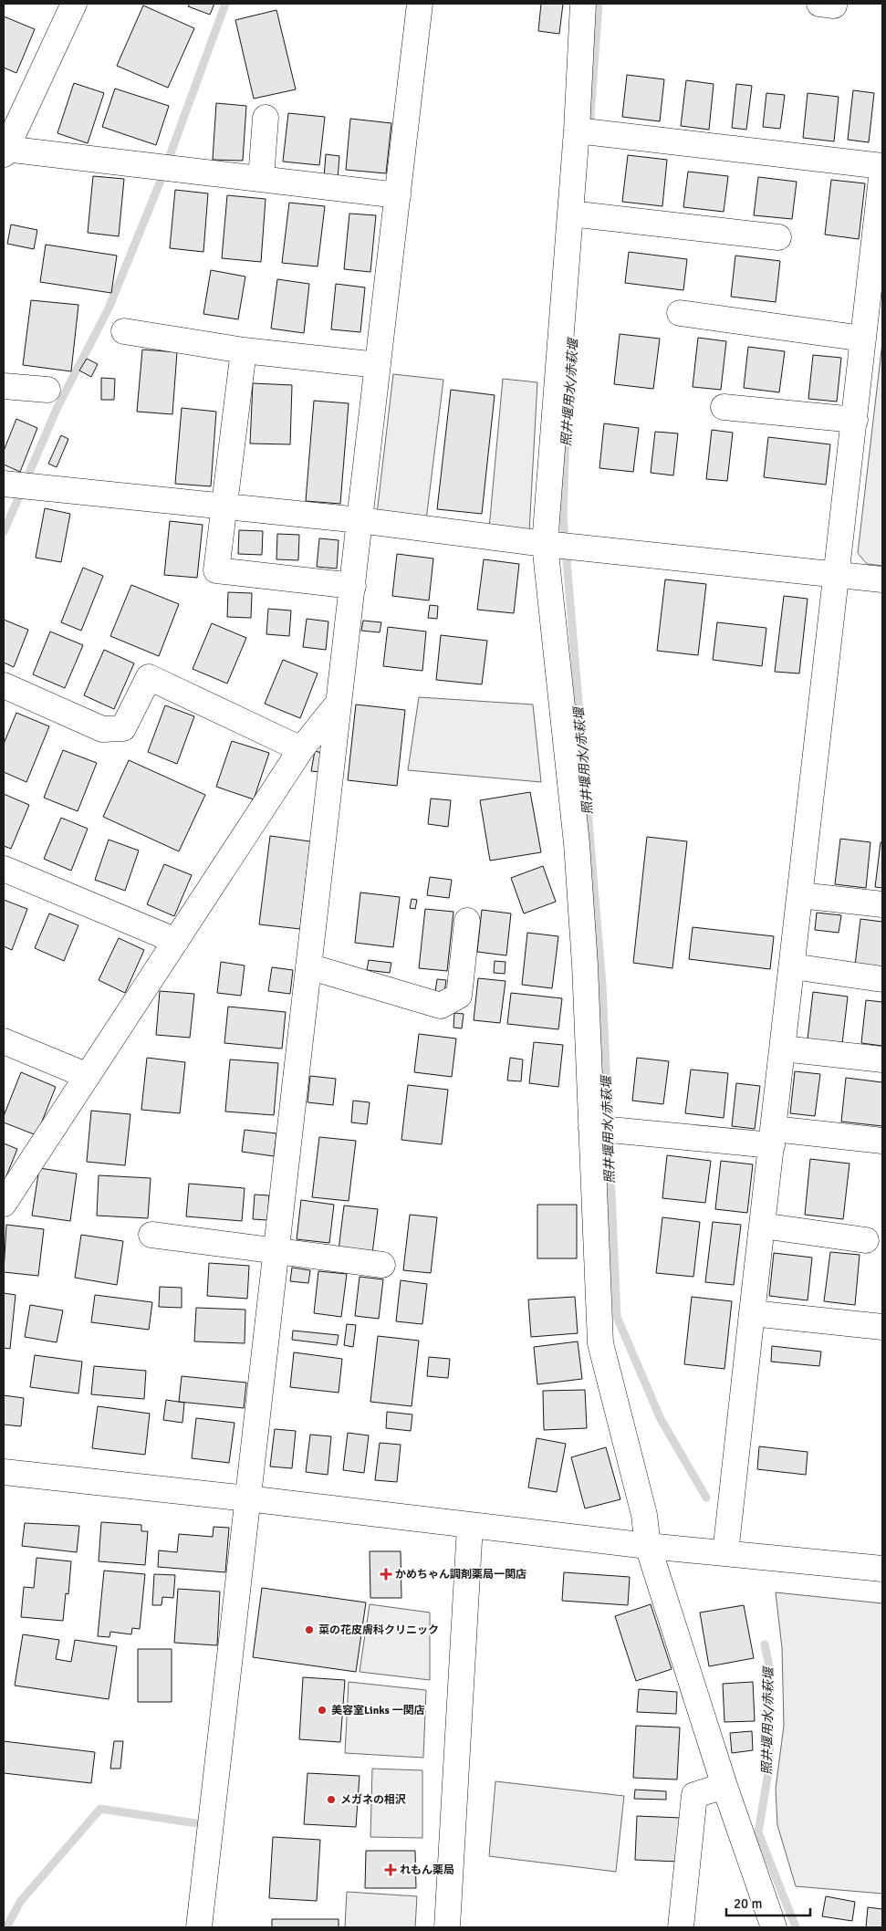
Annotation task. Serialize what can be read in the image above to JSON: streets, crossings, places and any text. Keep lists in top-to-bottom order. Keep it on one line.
{"water":["照井堰用水/赤萩堰"],"places":{"health":["かめちゃん調剤薬局一関店","れもん薬局"],"other":["菜の花皮膚科クリニック","美容室Links 一関店","メガネの相沢"]},"scale_bar":"20 m"}
